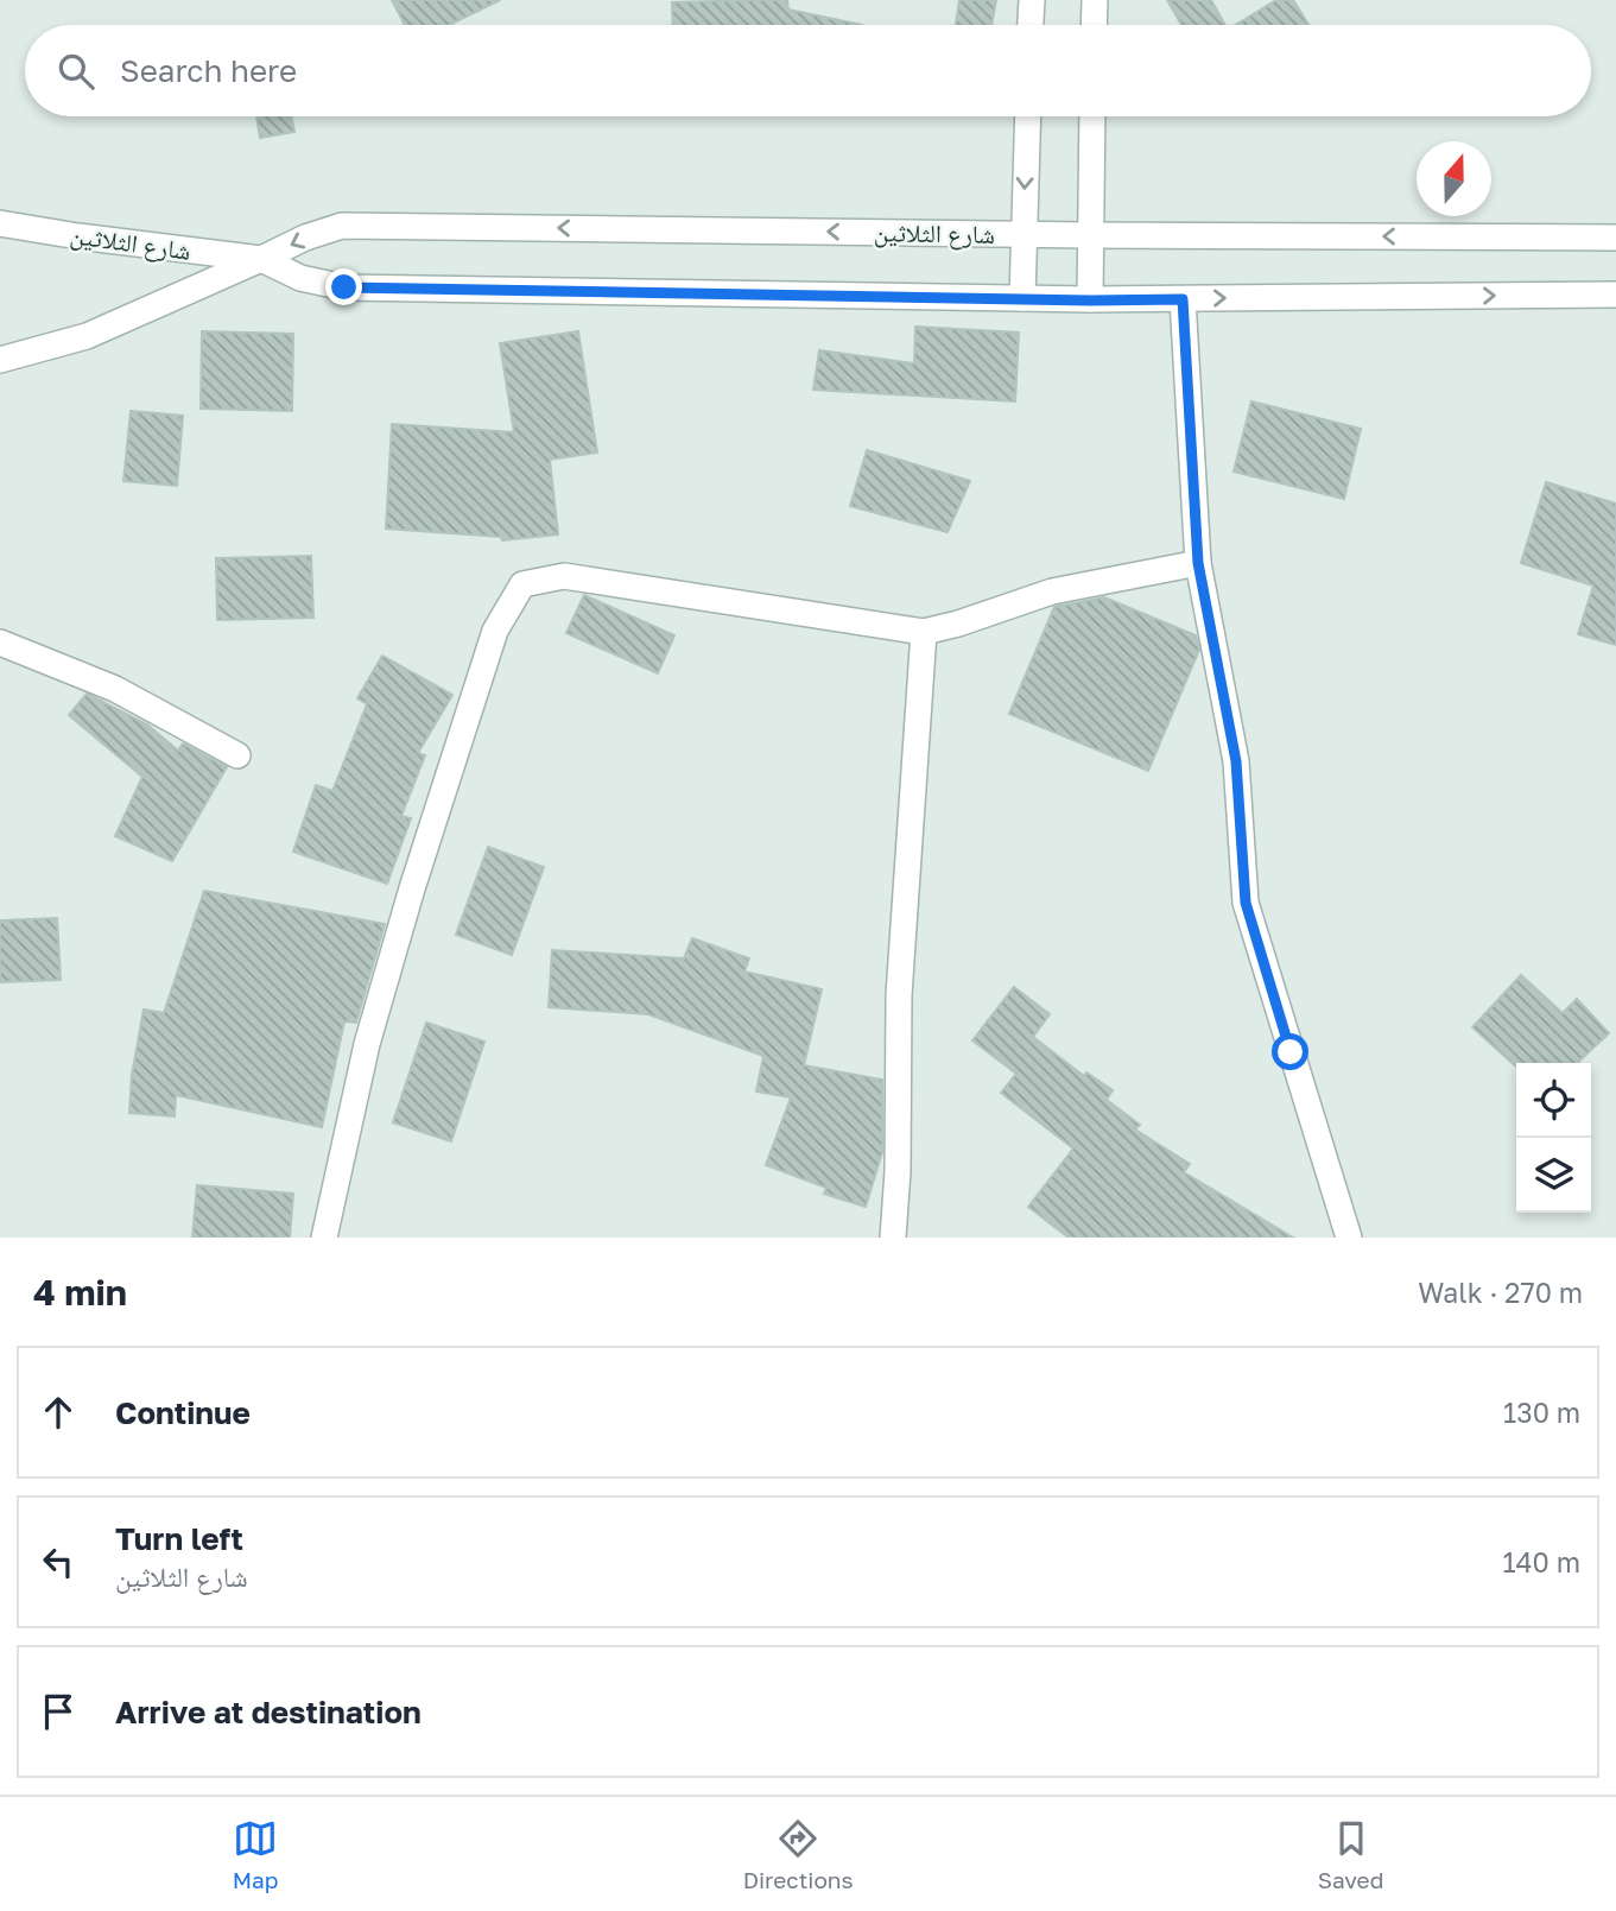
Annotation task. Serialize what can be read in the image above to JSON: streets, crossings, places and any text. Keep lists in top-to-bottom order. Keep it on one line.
{"streets":{"street":["شارع الثلاثين"]},"north":"top","page":{"search":"Search here","heading":["4 min","Walk · 270 m"],"list":[["Continue","130 m"],["Turn left","شارع الثلاثين","140 m"],"Arrive at destination"],"nav":["Map","Directions","Saved"]}}
